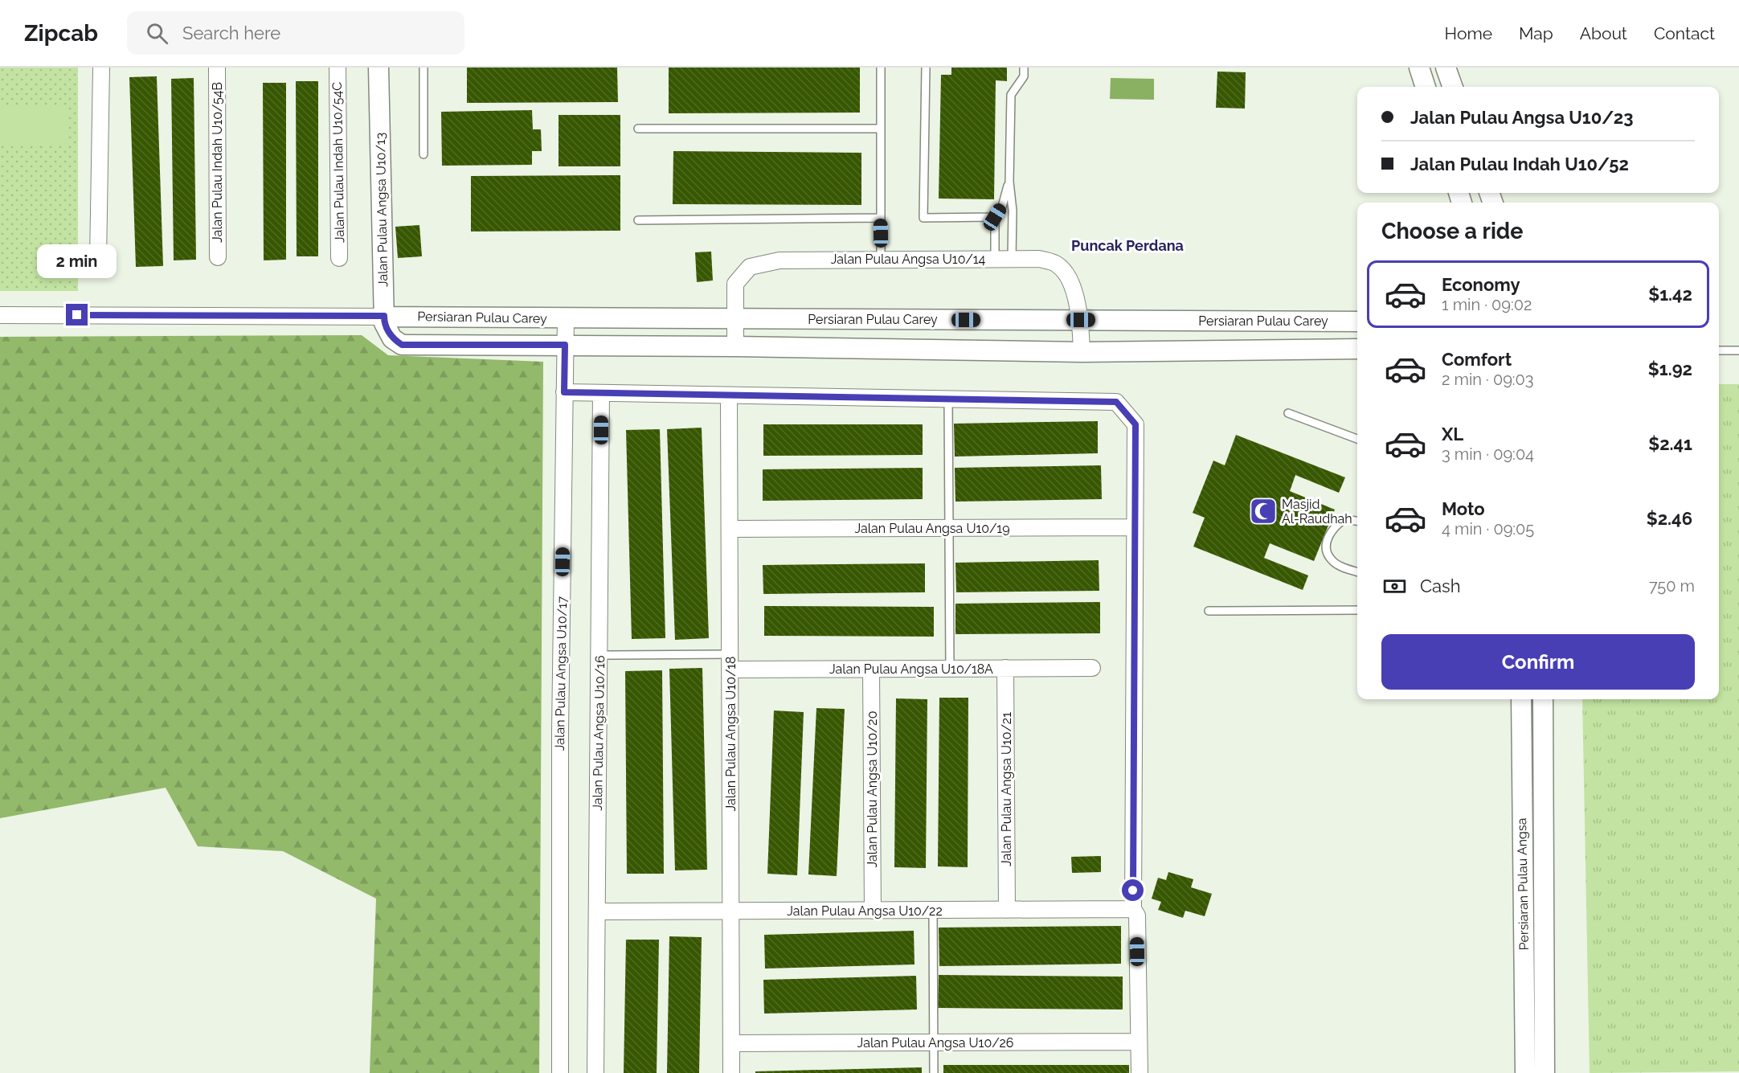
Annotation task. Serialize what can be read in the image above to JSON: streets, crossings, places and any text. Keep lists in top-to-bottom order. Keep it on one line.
{"streets":{"street":["Jalan Pulau Indah U10/54B","Jalan Pulau Indah U10/54C","Jalan Pulau Angsa U10/13","Jalan Pulau Angsa U10/14","Persiaran Pulau Carey","Jalan Pulau Angsa U10/19","Jalan Pulau Angsa U10/18A","Jalan Pulau Angsa U10/17","Jalan Pulau Angsa U10/16","Jalan Pulau Angsa U10/18","Jalan Pulau Angsa U10/20","Jalan Pulau Angsa U10/21","Persiaran Pulau Angsa","Jalan Pulau Angsa U10/22","Jalan Pulau Angsa U10/26"]},"crossings":[["Jalan Pulau Angsa U10/13","Persiaran Pulau Carey"],["Jalan Pulau Angsa U10/14","Persiaran Pulau Carey"],["Persiaran Pulau Carey","Jalan Pulau Angsa U10/17"],["Jalan Pulau Angsa U10/19","Jalan Pulau Angsa U10/18"],["Jalan Pulau Angsa U10/18A","Jalan Pulau Angsa U10/18"],["Jalan Pulau Angsa U10/18A","Jalan Pulau Angsa U10/20"],["Jalan Pulau Angsa U10/18A","Jalan Pulau Angsa U10/21"],["Jalan Pulau Angsa U10/16","Jalan Pulau Angsa U10/22"],["Jalan Pulau Angsa U10/18","Jalan Pulau Angsa U10/22"],["Jalan Pulau Angsa U10/18","Jalan Pulau Angsa U10/26"],["Jalan Pulau Angsa U10/20","Jalan Pulau Angsa U10/22"],["Jalan Pulau Angsa U10/21","Jalan Pulau Angsa U10/22"]],"districts":["Puncak Perdana"],"places":{"mosque":["Masjid Al-Raudhah"]},"page":{"header":"Zipcab","search":"Search here","nav":["Home","Map","About","Contact"],"banner":["Jalan Pulau Angsa U10/23","Jalan Pulau Indah U10/52"],"heading":"Choose a ride","bubble":"2 min","list":[{"name":"Economy","note":"1 min · 09:02","value":"$1.42"},{"name":"Comfort","note":"2 min · 09:03","value":"$1.92"},{"name":"XL","note":"3 min · 09:04","value":"$2.41"},{"name":"Moto","note":"4 min · 09:05","value":"$2.46"}],"pay":["Cash","750 m"],"buttons":"Confirm"}}
